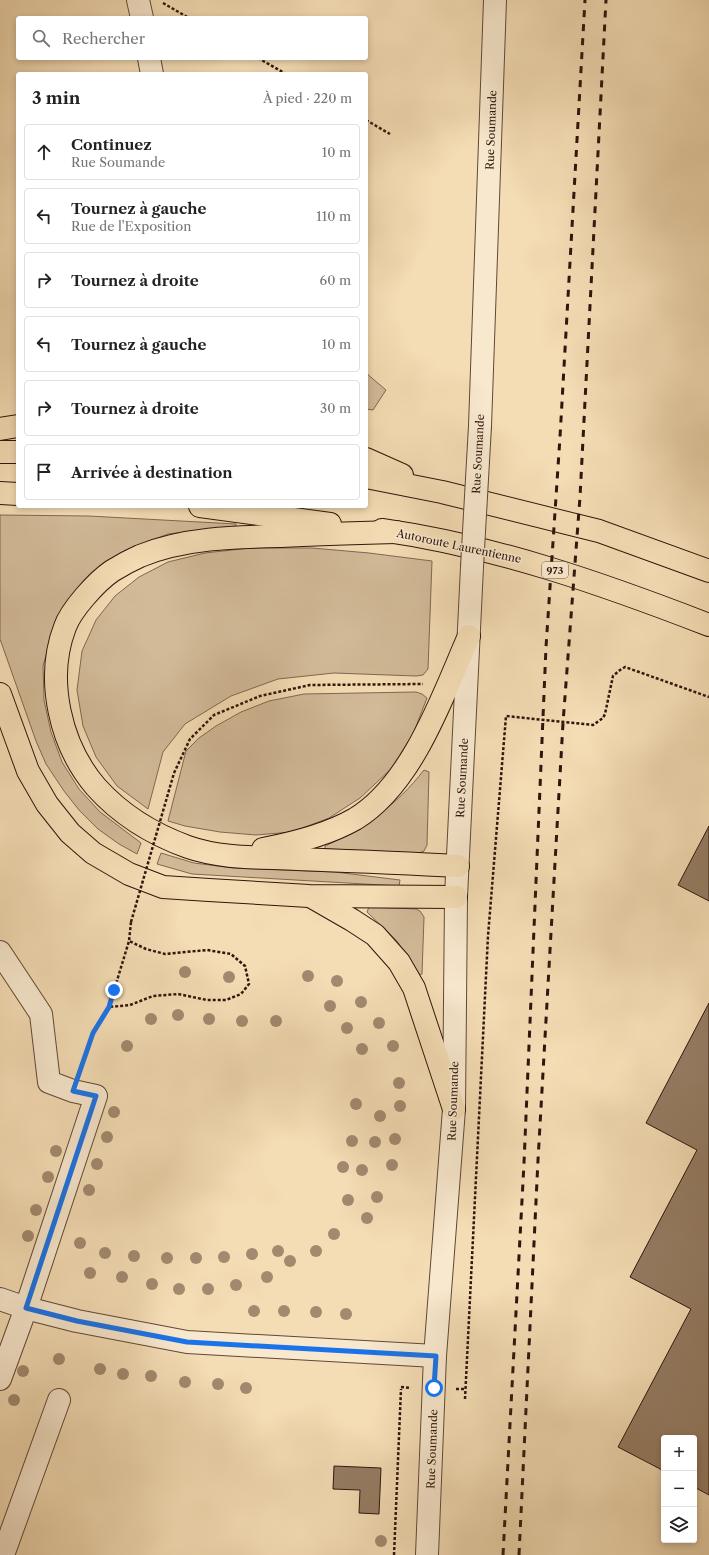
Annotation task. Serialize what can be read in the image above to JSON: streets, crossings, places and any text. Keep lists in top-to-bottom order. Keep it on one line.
{"streets":{"highway":["Autoroute Laurentienne","973"],"street":["Rue Soumande"]},"page":{"search":"Rechercher","heading":["3 min","À pied · 220 m"],"list":[["Continuez","Rue Soumande","10 m"],["Tournez à gauche","Rue de l'Exposition","110 m"],["Tournez à droite","60 m"],["Tournez à gauche","10 m"],["Tournez à droite","30 m"],"Arrivée à destination"],"map_buttons":["+","−"]}}
